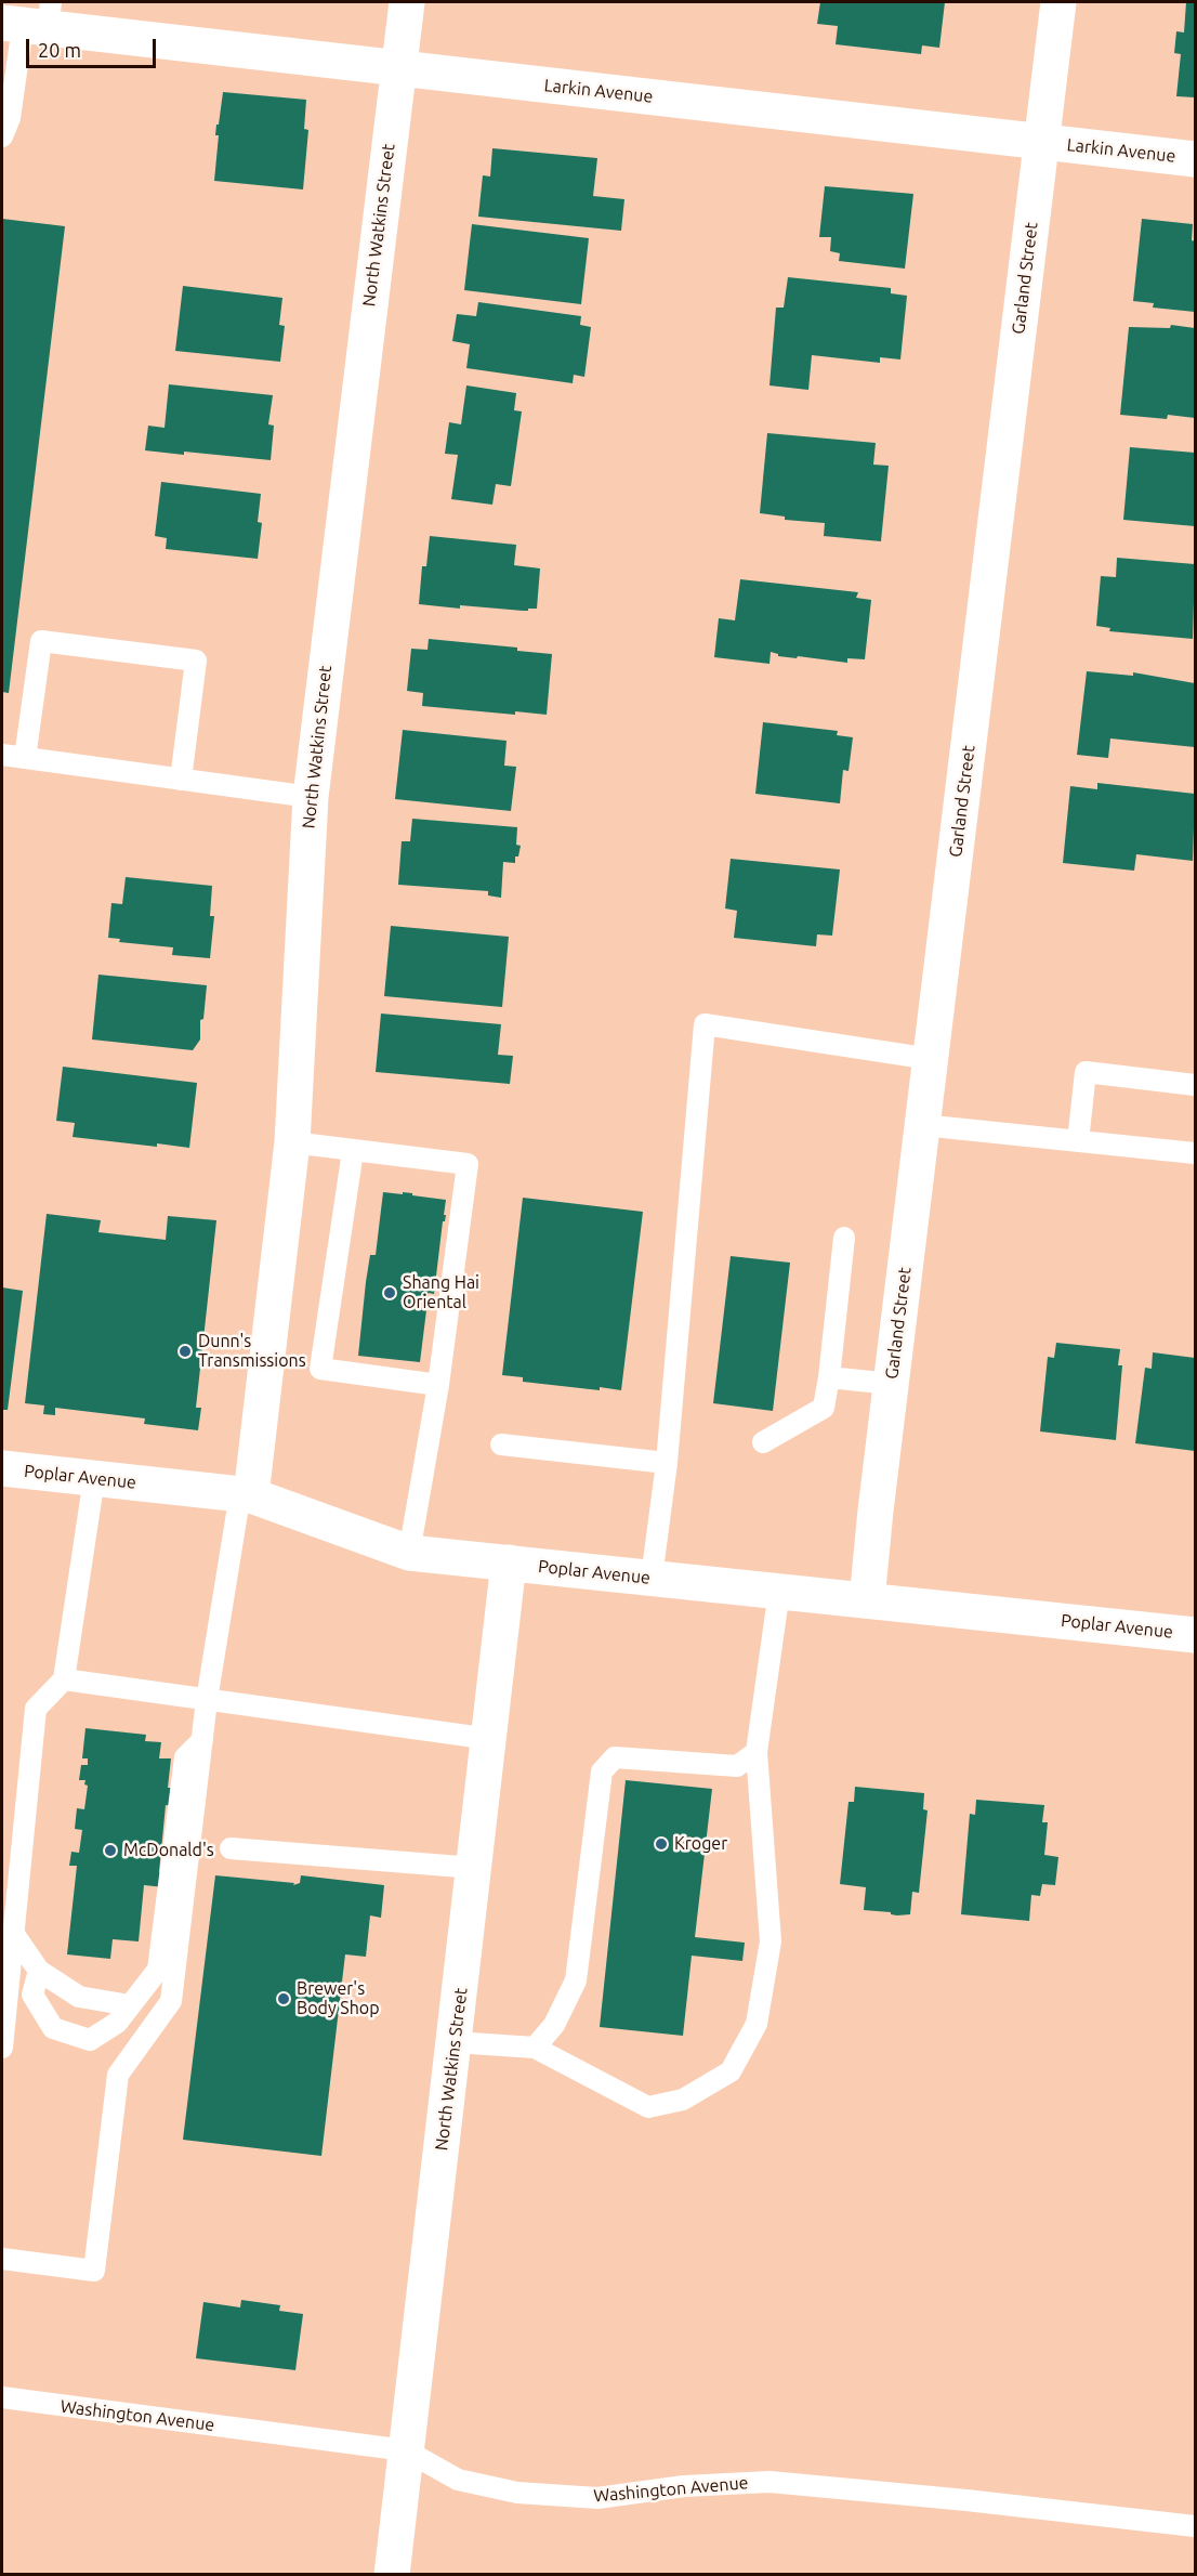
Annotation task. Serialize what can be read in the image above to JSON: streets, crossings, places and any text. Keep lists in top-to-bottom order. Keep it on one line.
{"streets":{"street":["Larkin Avenue","North Watkins Street","Garland Street","Poplar Avenue"],"lane":["Washington Avenue"]},"crossings":[["Larkin Avenue","North Watkins Street"],["Larkin Avenue","Garland Street"],["North Watkins Street","Poplar Avenue"],["North Watkins Street","Washington Avenue"],["Garland Street","Poplar Avenue"]],"places":["Shang Hai Oriental","Dunn's Transmissions","Kroger","McDonald's","Brewer's Body Shop"],"scale_bar":"20 m"}
